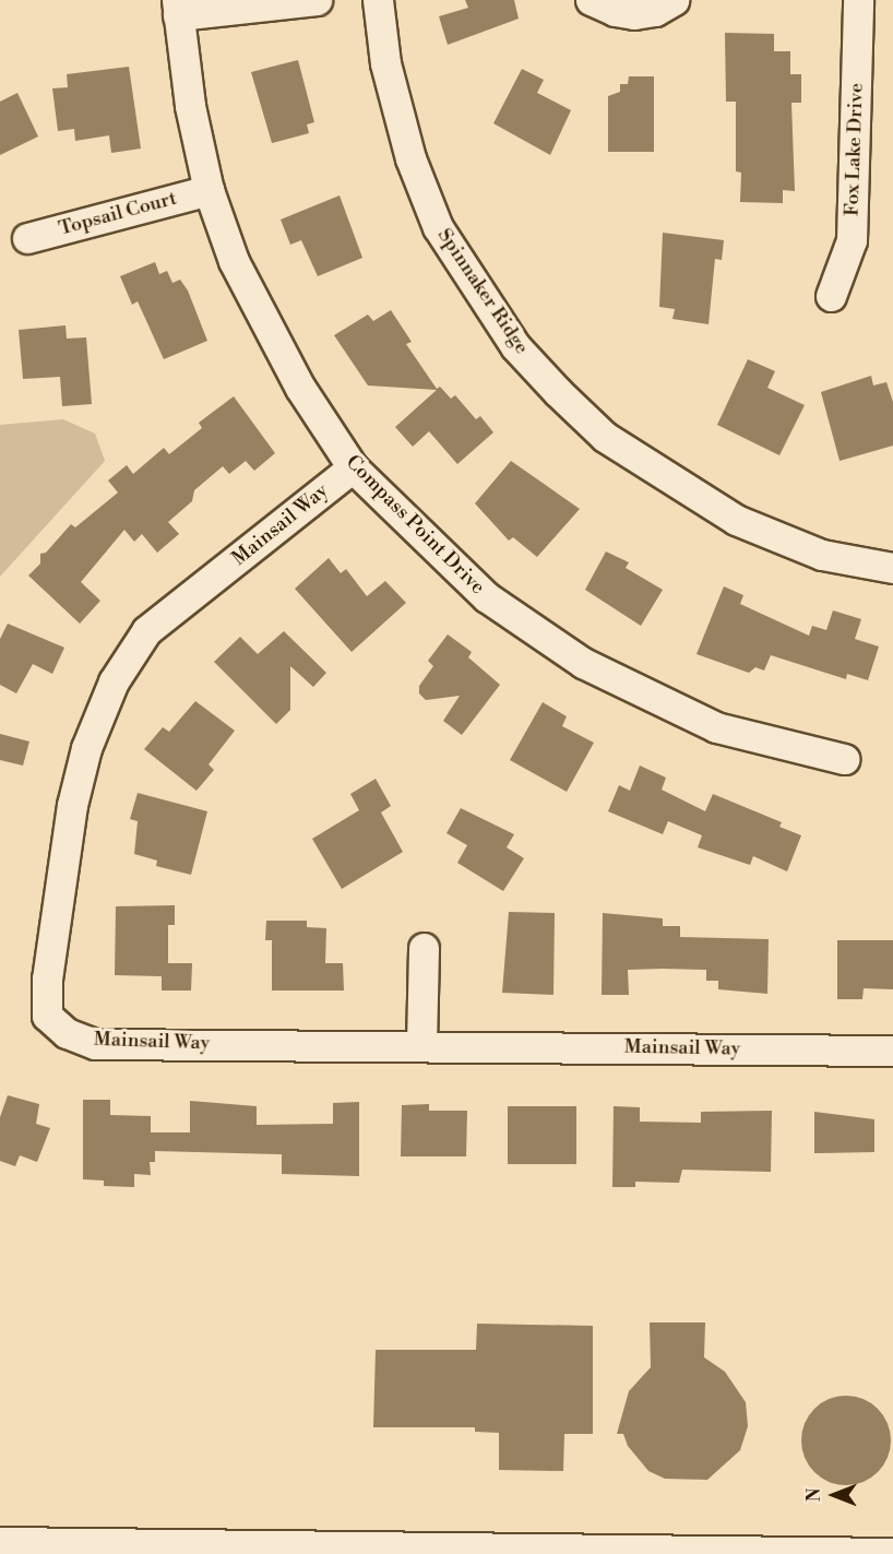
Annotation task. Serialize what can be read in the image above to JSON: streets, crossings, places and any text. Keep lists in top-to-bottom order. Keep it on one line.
{"streets":{"street":["Fox Lake Drive","Topsail Court","Spinnaker Ridge","Mainsail Way","Compass Point Drive"]},"crossings":[["Topsail Court","Compass Point Drive"],["Mainsail Way","Compass Point Drive"]],"north":"left"}
